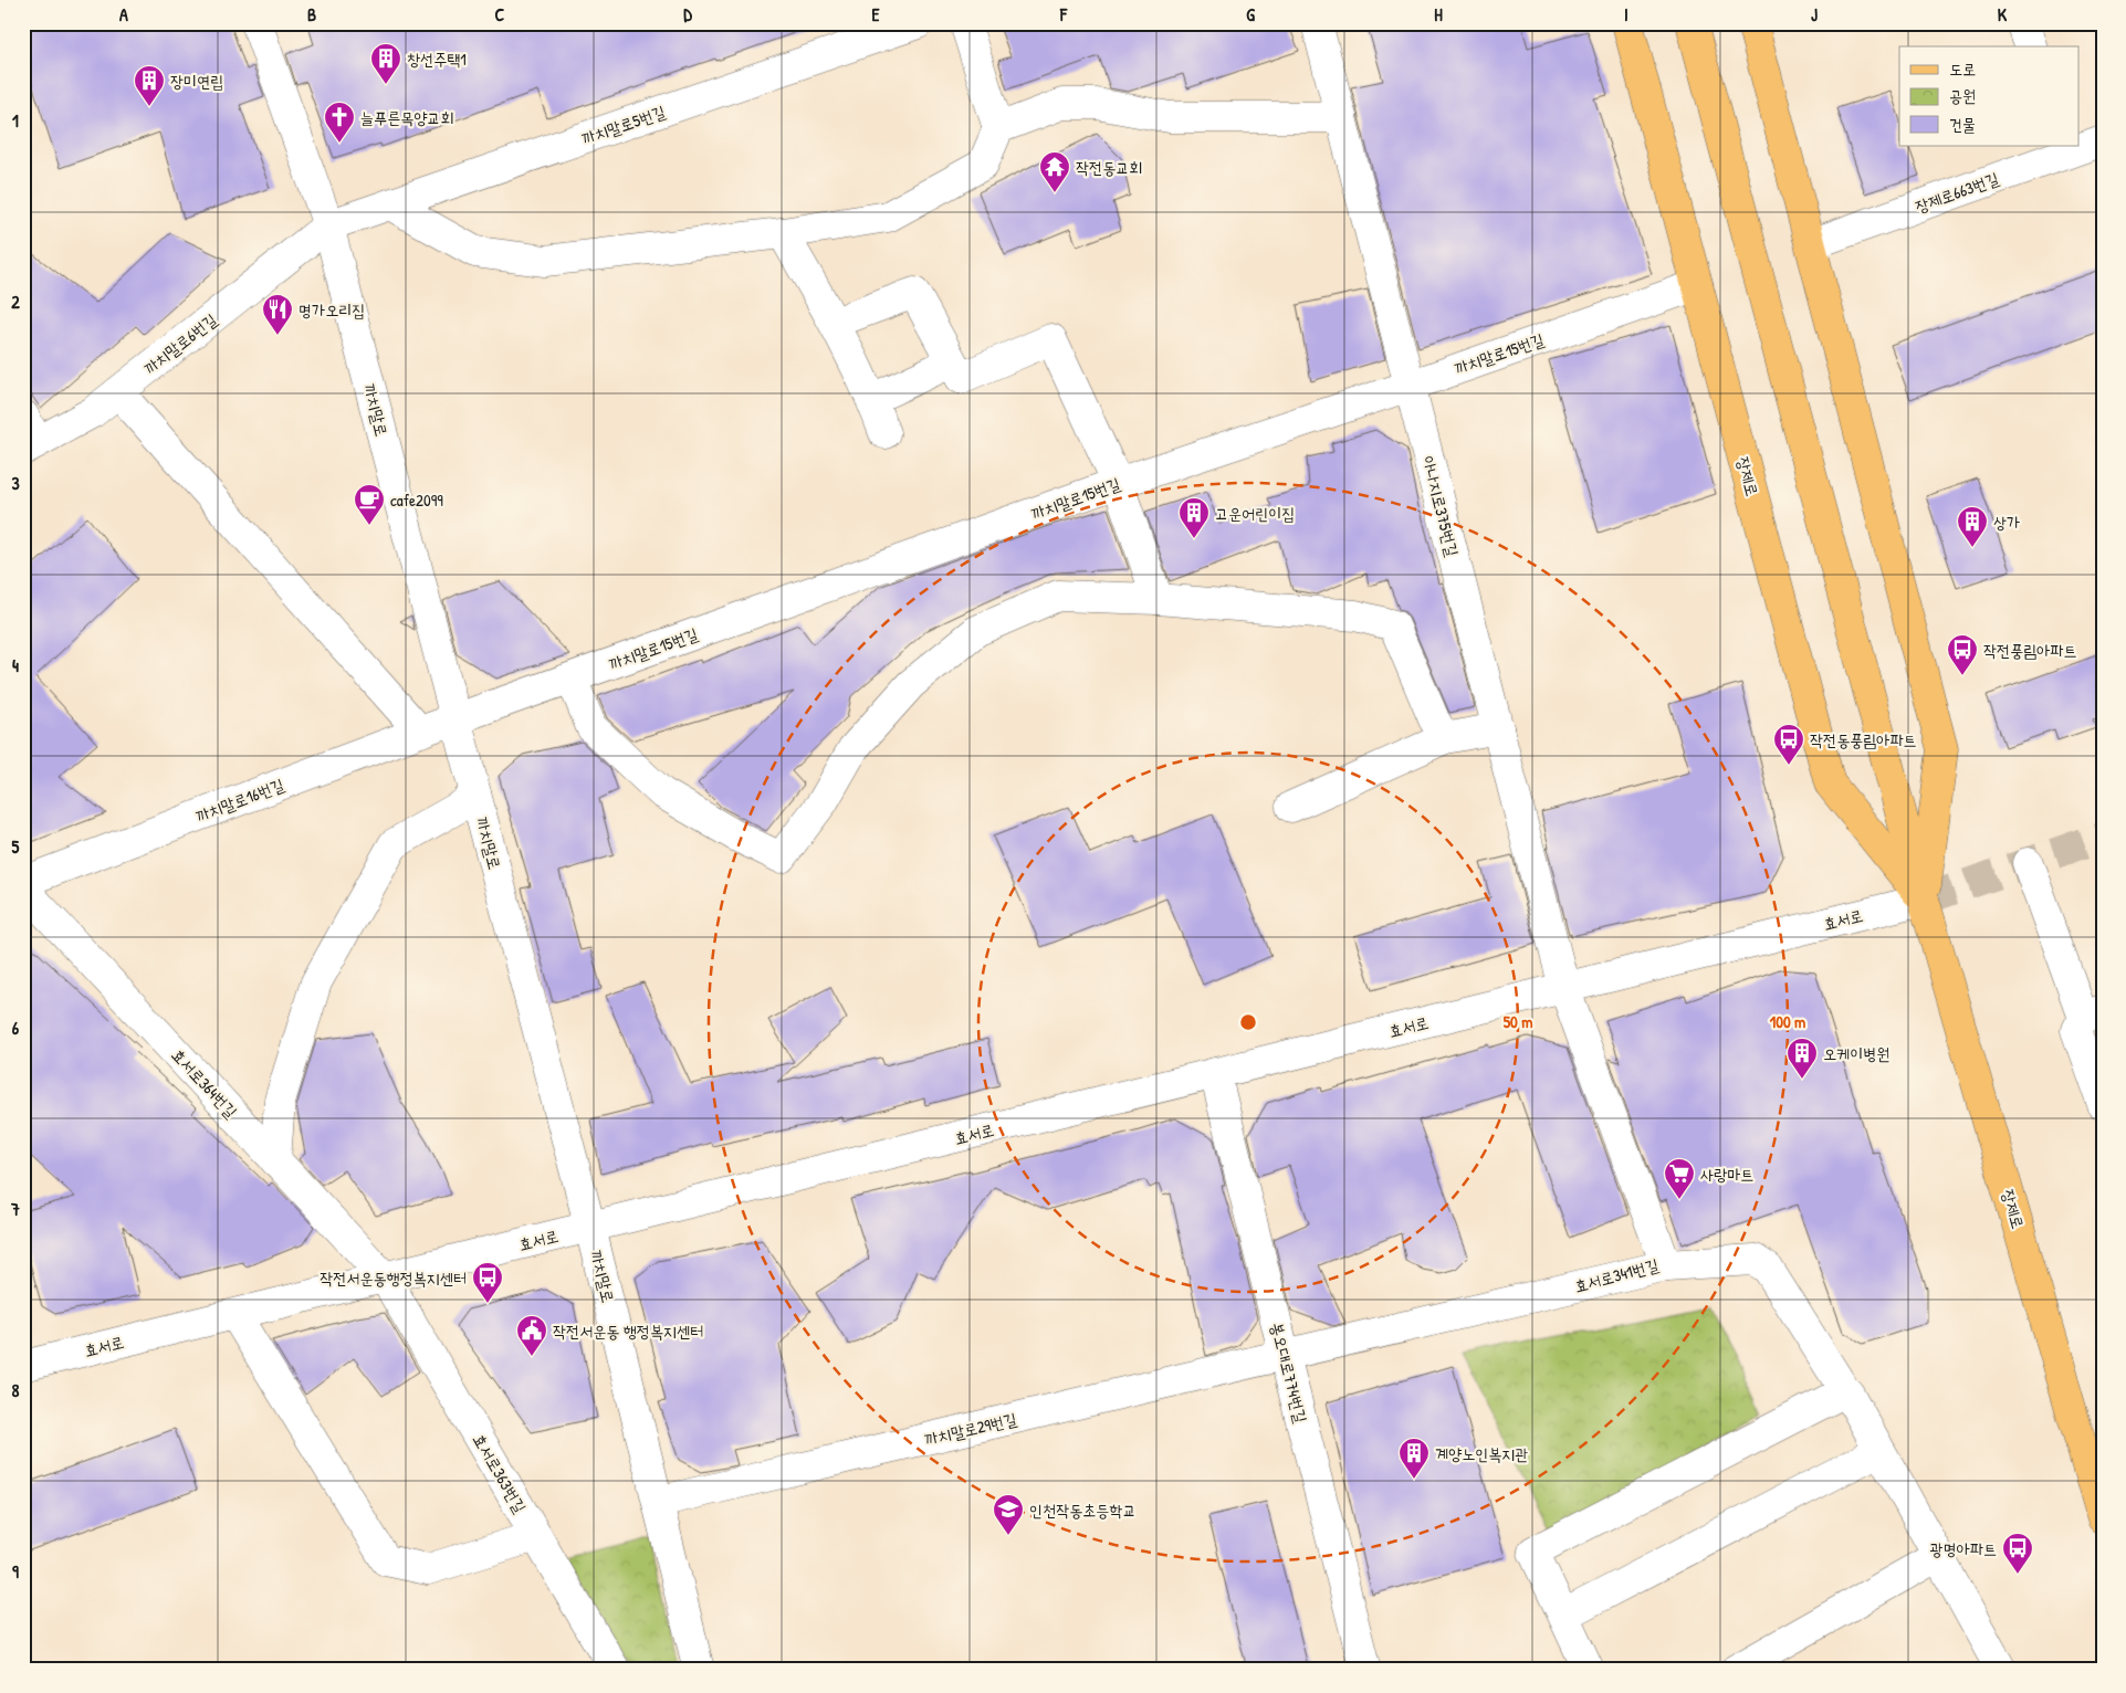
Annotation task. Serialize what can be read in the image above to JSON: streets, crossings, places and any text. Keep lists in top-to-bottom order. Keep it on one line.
{"streets":{"main road":["장제로"],"street":["까치말로5번길","장제로663번길","까치말로6번길","까치말로15번길","까치말로","아나지로375번길","까치말로16번길","효서로","효서로364번길","효서로341번길","봉오대로774번길","까치말로29번길","효서로363번길"]},"crossings":[["까치말로5번길","까치말로6번길"],["까치말로5번길","까치말로"],["장제로663번길","장제로"],["까치말로6번길","까치말로"],["까치말로15번길","까치말로"],["까치말로15번길","장제로"],["까치말로15번길","아나지로375번길"],["까치말로15번길","까치말로16번길"],["까치말로","까치말로16번길"],["까치말로","효서로"],["까치말로","까치말로29번길"],["장제로","효서로"],["아나지로375번길","효서로"],["아나지로375번길","효서로341번길"],["효서로","효서로364번길"],["효서로","효서로341번길"],["효서로","봉오대로774번길"],["효서로","효서로363번길"],["효서로364번길","효서로363번길"],["효서로341번길","봉오대로774번길"],["효서로341번길","까치말로29번길"],["봉오대로774번길","까치말로29번길"]],"places":{"building":["창선주택1","장미연립","고운어린이집","상가","오케이병원","계양노인복지관"],"church":["늘푸른목양교회"],"temple":["작전동교회"],"restaurant":["명가오리집"],"cafe":["cafe2099"],"bus stop":["작전풍림아파트","작전동풍림아파트","작전서운동행정복지센터","광명아파트"],"supermarket":["사랑마트"],"public building":["작전서운동 행정복지센터"],"school or university":["인천작동초등학교"]},"legend":["도로","공원","건물"],"grid":{"columns":["A","B","C","D","E","F","G","H","I","J","K"],"rows":["1","2","3","4","5","6","7","8","9"]},"rings":["50 m","100 m"]}
